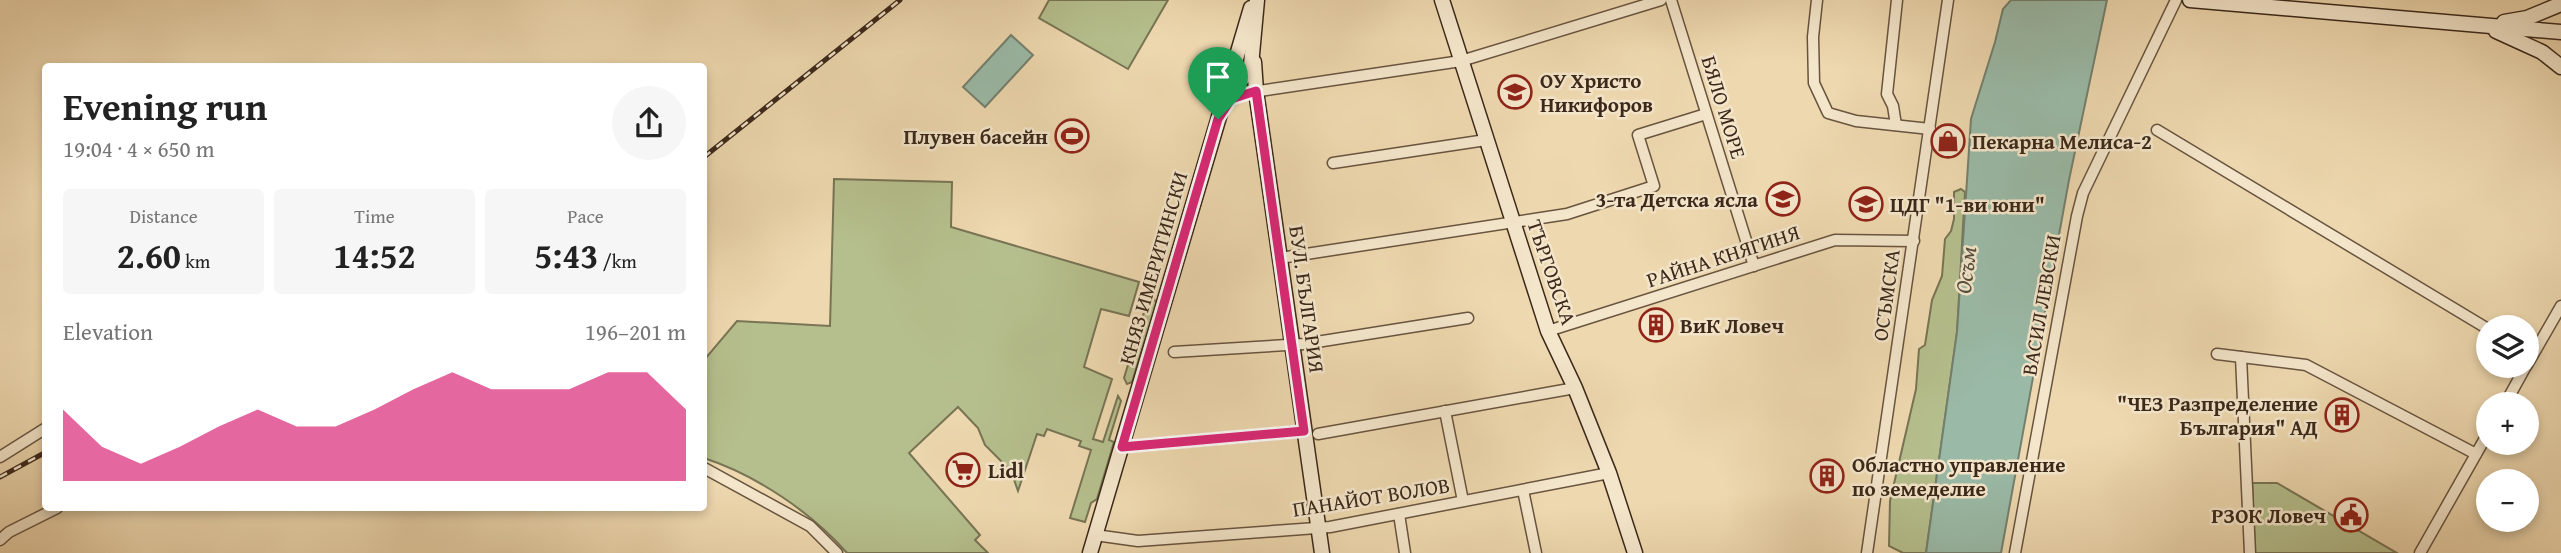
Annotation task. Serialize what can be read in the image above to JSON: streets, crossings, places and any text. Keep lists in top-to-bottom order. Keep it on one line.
{"streets":{"street":["БЯЛО МОРЕ","РАЙНА КНЯГИНЯ","КНЯЗ ИМЕРИТИНСКИ","ТЪРГОВСКА","ОСЪМСКА","БУЛ. БЪЛГАРИЯ","ВАСИЛ ЛЕВСКИ","ПАНАЙОТ ВОЛОВ"]},"crossings":[["БЯЛО МОРЕ","РАЙНА КНЯГИНЯ"],["РАЙНА КНЯГИНЯ","ТЪРГОВСКА"],["РАЙНА КНЯГИНЯ","ОСЪМСКА"],["КНЯЗ ИМЕРИТИНСКИ","БУЛ. БЪЛГАРИЯ"],["КНЯЗ ИМЕРИТИНСКИ","ПАНАЙОТ ВОЛОВ"],["ТЪРГОВСКА","ПАНАЙОТ ВОЛОВ"],["БУЛ. БЪЛГАРИЯ","ПАНАЙОТ ВОЛОВ"]],"water":["Осъм"],"places":{"school or university":["ОУ Христо Никифоров","3-та Детска ясла","ЦДГ \"1-ви юни\""],"sports":["Плувен басейн"],"shop":["Пекарна Мелиса-2"],"building":["ВиК Ловеч","\"ЧЕЗ Разпределение България\" АД","Областно управление по земеделие"],"supermarket":["Lidl"],"public building":["РЗОК Ловеч"]},"page":{"heading":["Evening run","19:04 · 4 × 650 m"],"stats":[["Distance","2.60 km"],["Time","14:52"],["Pace","5:43 /km"]],"chart":["Elevation","196–201 m"],"map_buttons":["+","−"]}}
